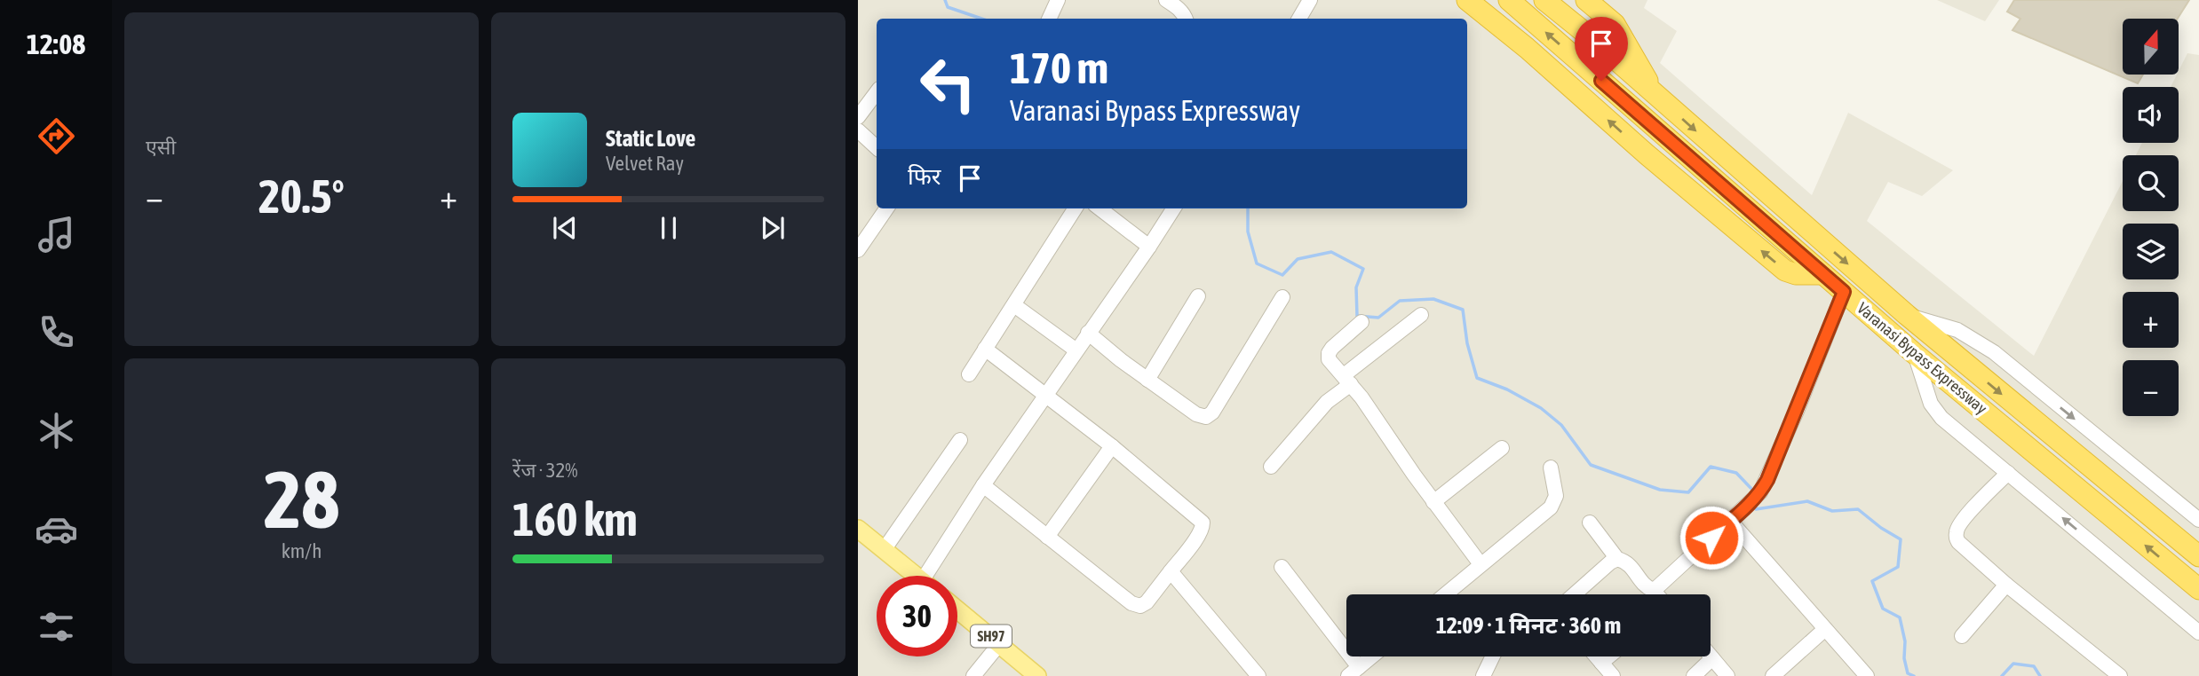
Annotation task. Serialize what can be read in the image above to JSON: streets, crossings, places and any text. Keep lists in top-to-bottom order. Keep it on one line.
{"streets":{"highway":["Varanasi Bypass Expressway"],"main road":["SH97"]},"north":"top","page":{"tabs":"12:08","tile":["एसी",["28","km/h"],["रेंज · 32%","160 km"]],"map_buttons":["+","−"],"turn":["170 m","Varanasi Bypass Expressway"],"song":["Static Love","Velvet Ray"],"then":"फिर","heat":["−","20.5°","+"],"limit":"30","trip":"12:09 · 1 मिनट · 360 m"}}
